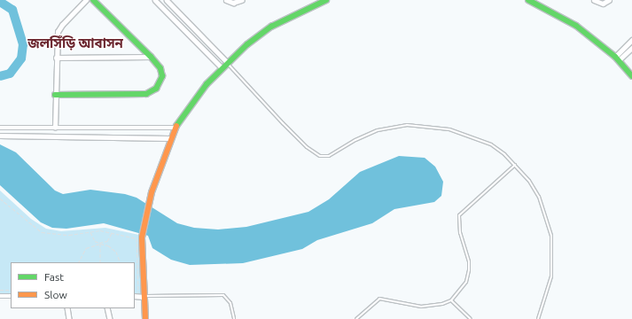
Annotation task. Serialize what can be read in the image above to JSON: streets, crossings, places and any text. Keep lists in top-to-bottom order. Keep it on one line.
{"districts":["জলসিঁড়ি আবাসন"],"legend":["Fast","Slow"]}
